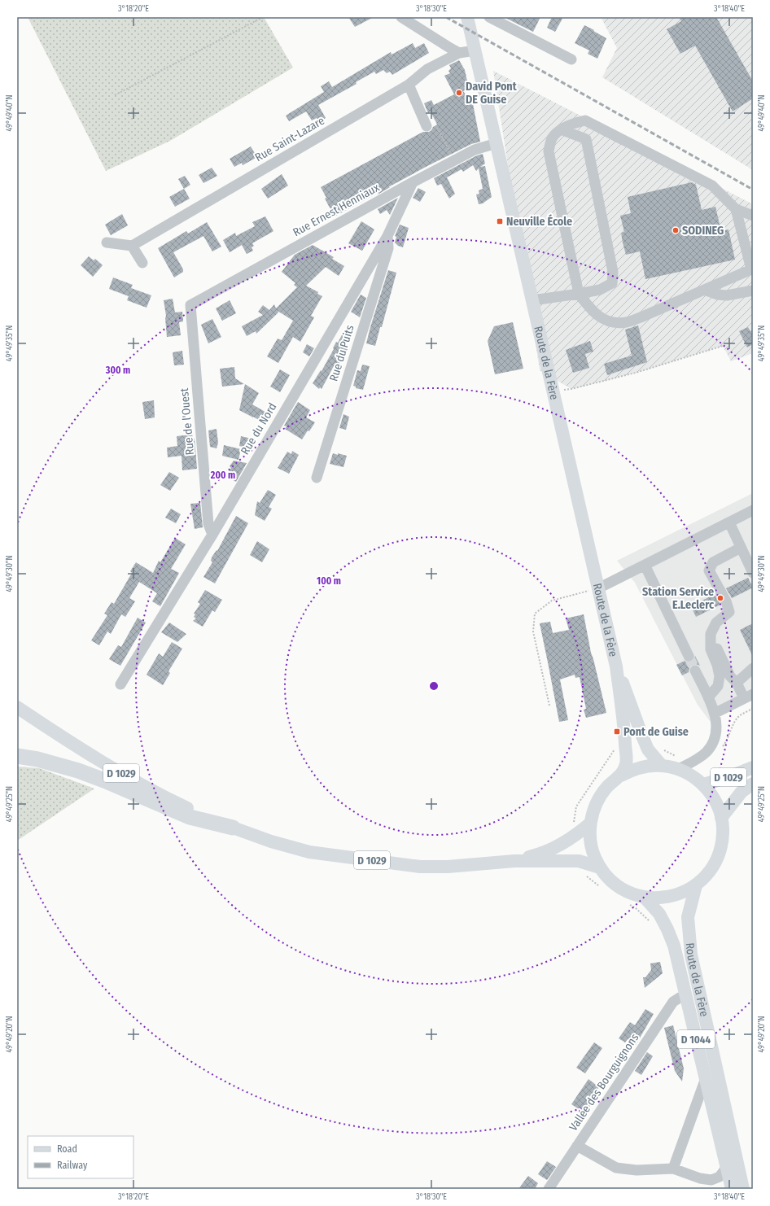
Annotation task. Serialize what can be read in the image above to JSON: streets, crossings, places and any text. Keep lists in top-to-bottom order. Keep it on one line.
{"streets":{"main road":["Route de la Fère","D 1029","D 1044"],"street":["Rue Saint-Lazare","Rue Ernest Henniaux","Rue du Puits","Rue de l'Ouest","Rue du Nord","Vallée des Bourguignons"]},"crossings":[["Rue Ernest Henniaux","Route de la Fère"],["Rue Ernest Henniaux","Rue de l'Ouest"],["Rue Ernest Henniaux","Rue du Nord"],["Rue du Puits","Rue du Nord"],["Route de la Fère","Vallée des Bourguignons"],["Rue de l'Ouest","Rue du Nord"]],"places":{"other":["David Pont DE Guise","SODINEG","Station Service E.Leclerc"],"transit":["Neuville École","Pont de Guise"]},"legend":["Road","Railway"],"coordinates":["3°18'20\"E","3°18'30\"E","3°18'40\"E","49°49'40\"N","49°49'35\"N","49°49'30\"N","49°49'25\"N","49°49'20\"N"],"rings":["300 m","200 m","100 m"]}
